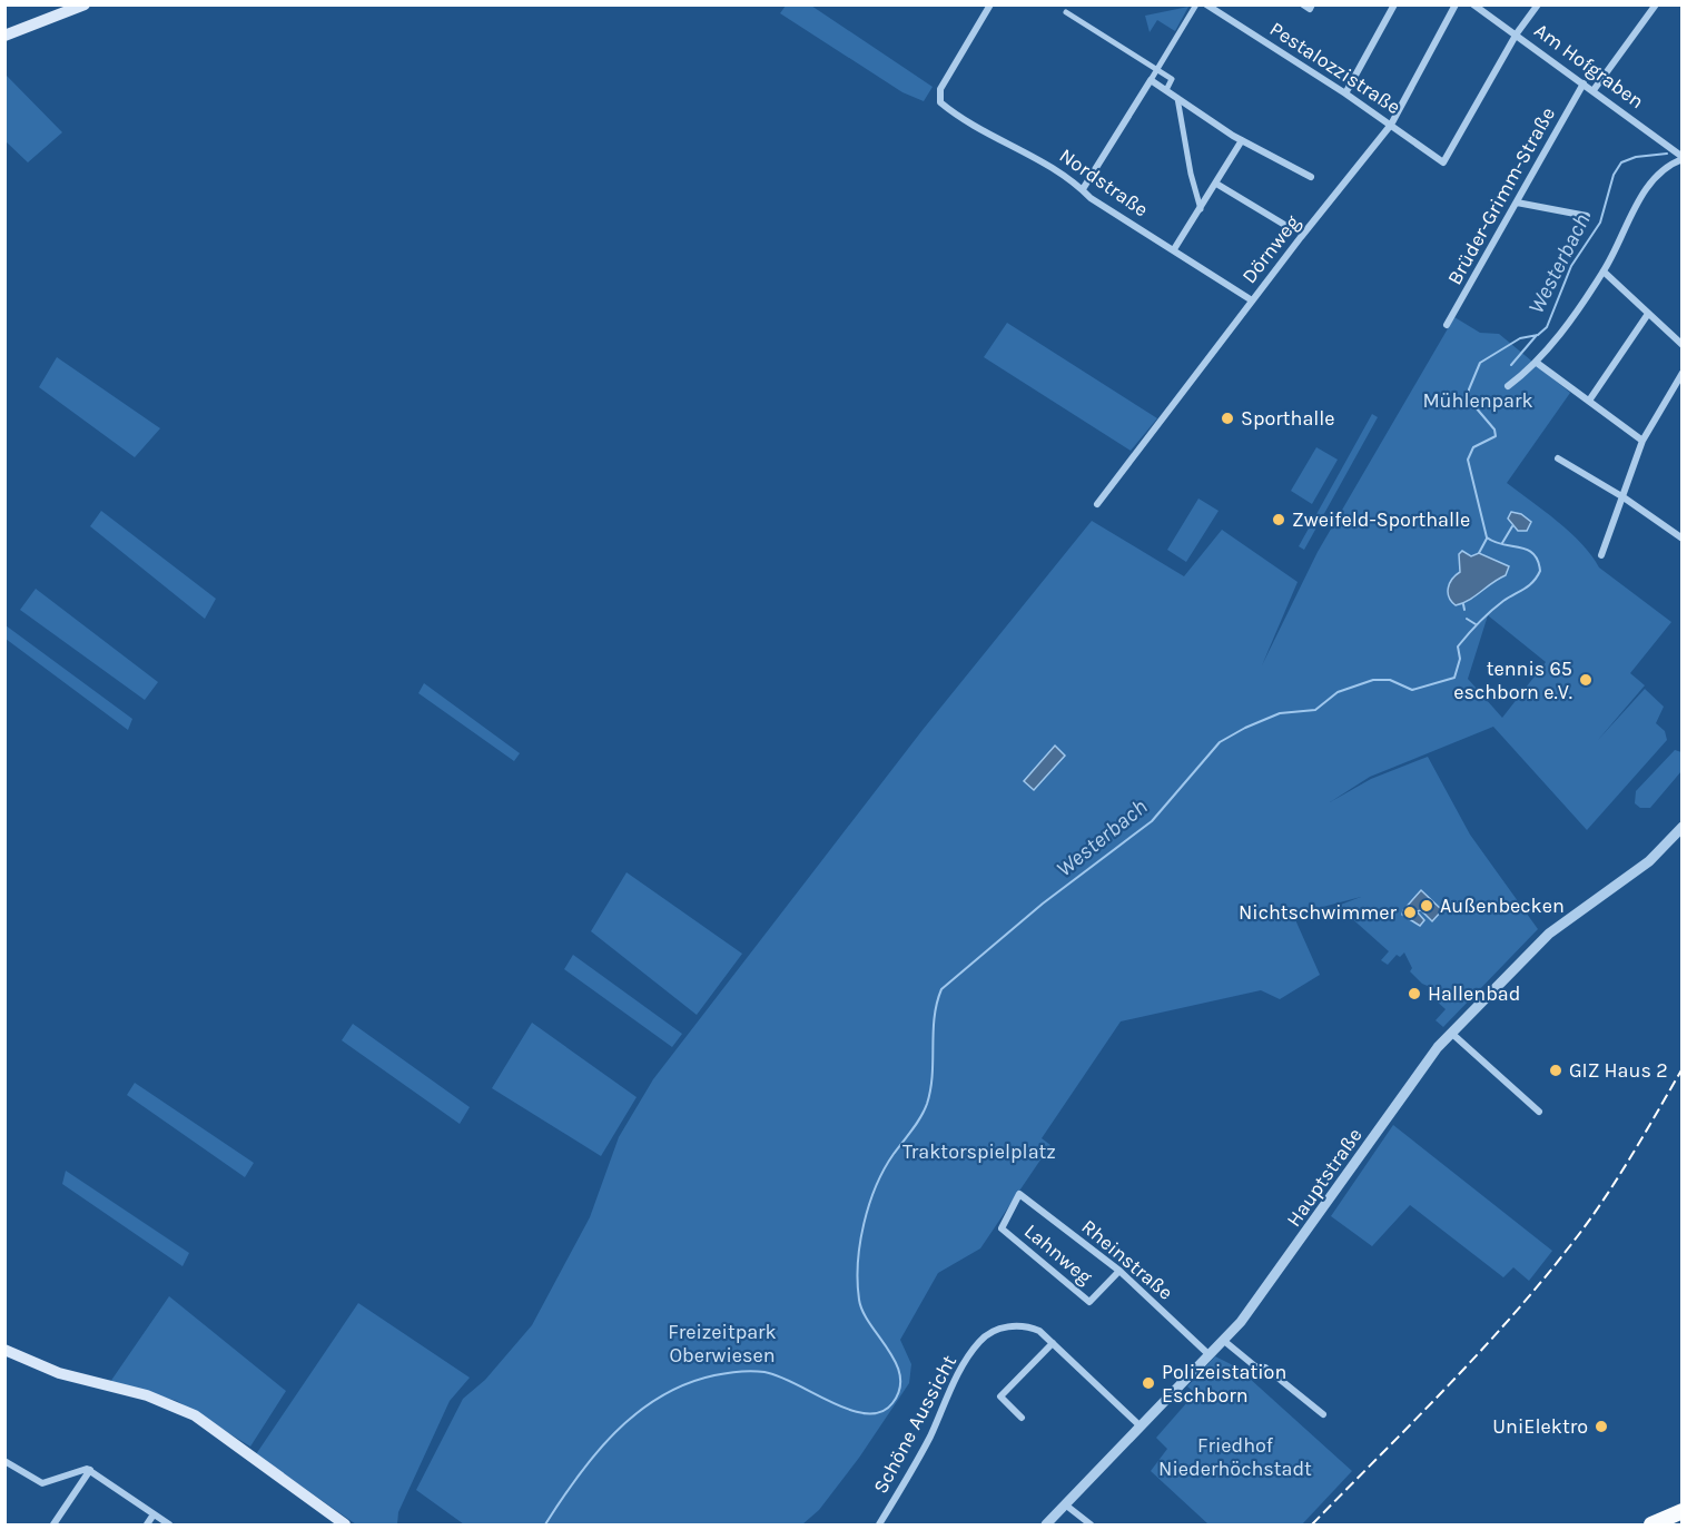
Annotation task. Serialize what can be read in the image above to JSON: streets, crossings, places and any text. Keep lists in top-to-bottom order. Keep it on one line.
{"streets":{"street":["Am Hofgraben","Pestalozzistraße","Nordstraße","Brüder-Grimm-Straße","Dörnweg","Hauptstraße","Lahnweg","Rheinstraße","Schöne Aussicht"]},"crossings":[["Am Hofgraben","Pestalozzistraße"],["Am Hofgraben","Brüder-Grimm-Straße"],["Pestalozzistraße","Dörnweg"],["Nordstraße","Dörnweg"],["Hauptstraße","Rheinstraße"],["Hauptstraße","Schöne Aussicht"],["Lahnweg","Rheinstraße"]],"water":["Westerbach"],"parks":["Mühlenpark","Traktorspielplatz","Freizeitpark Oberwiesen","Friedhof Niederhöchstadt"],"places":["Sporthalle","Zweifeld-Sporthalle","tennis 65 eschborn e.V.","Außenbecken","Nichtschwimmer","Hallenbad","GIZ Haus 2","Polizeistation Eschborn","UniElektro"]}
